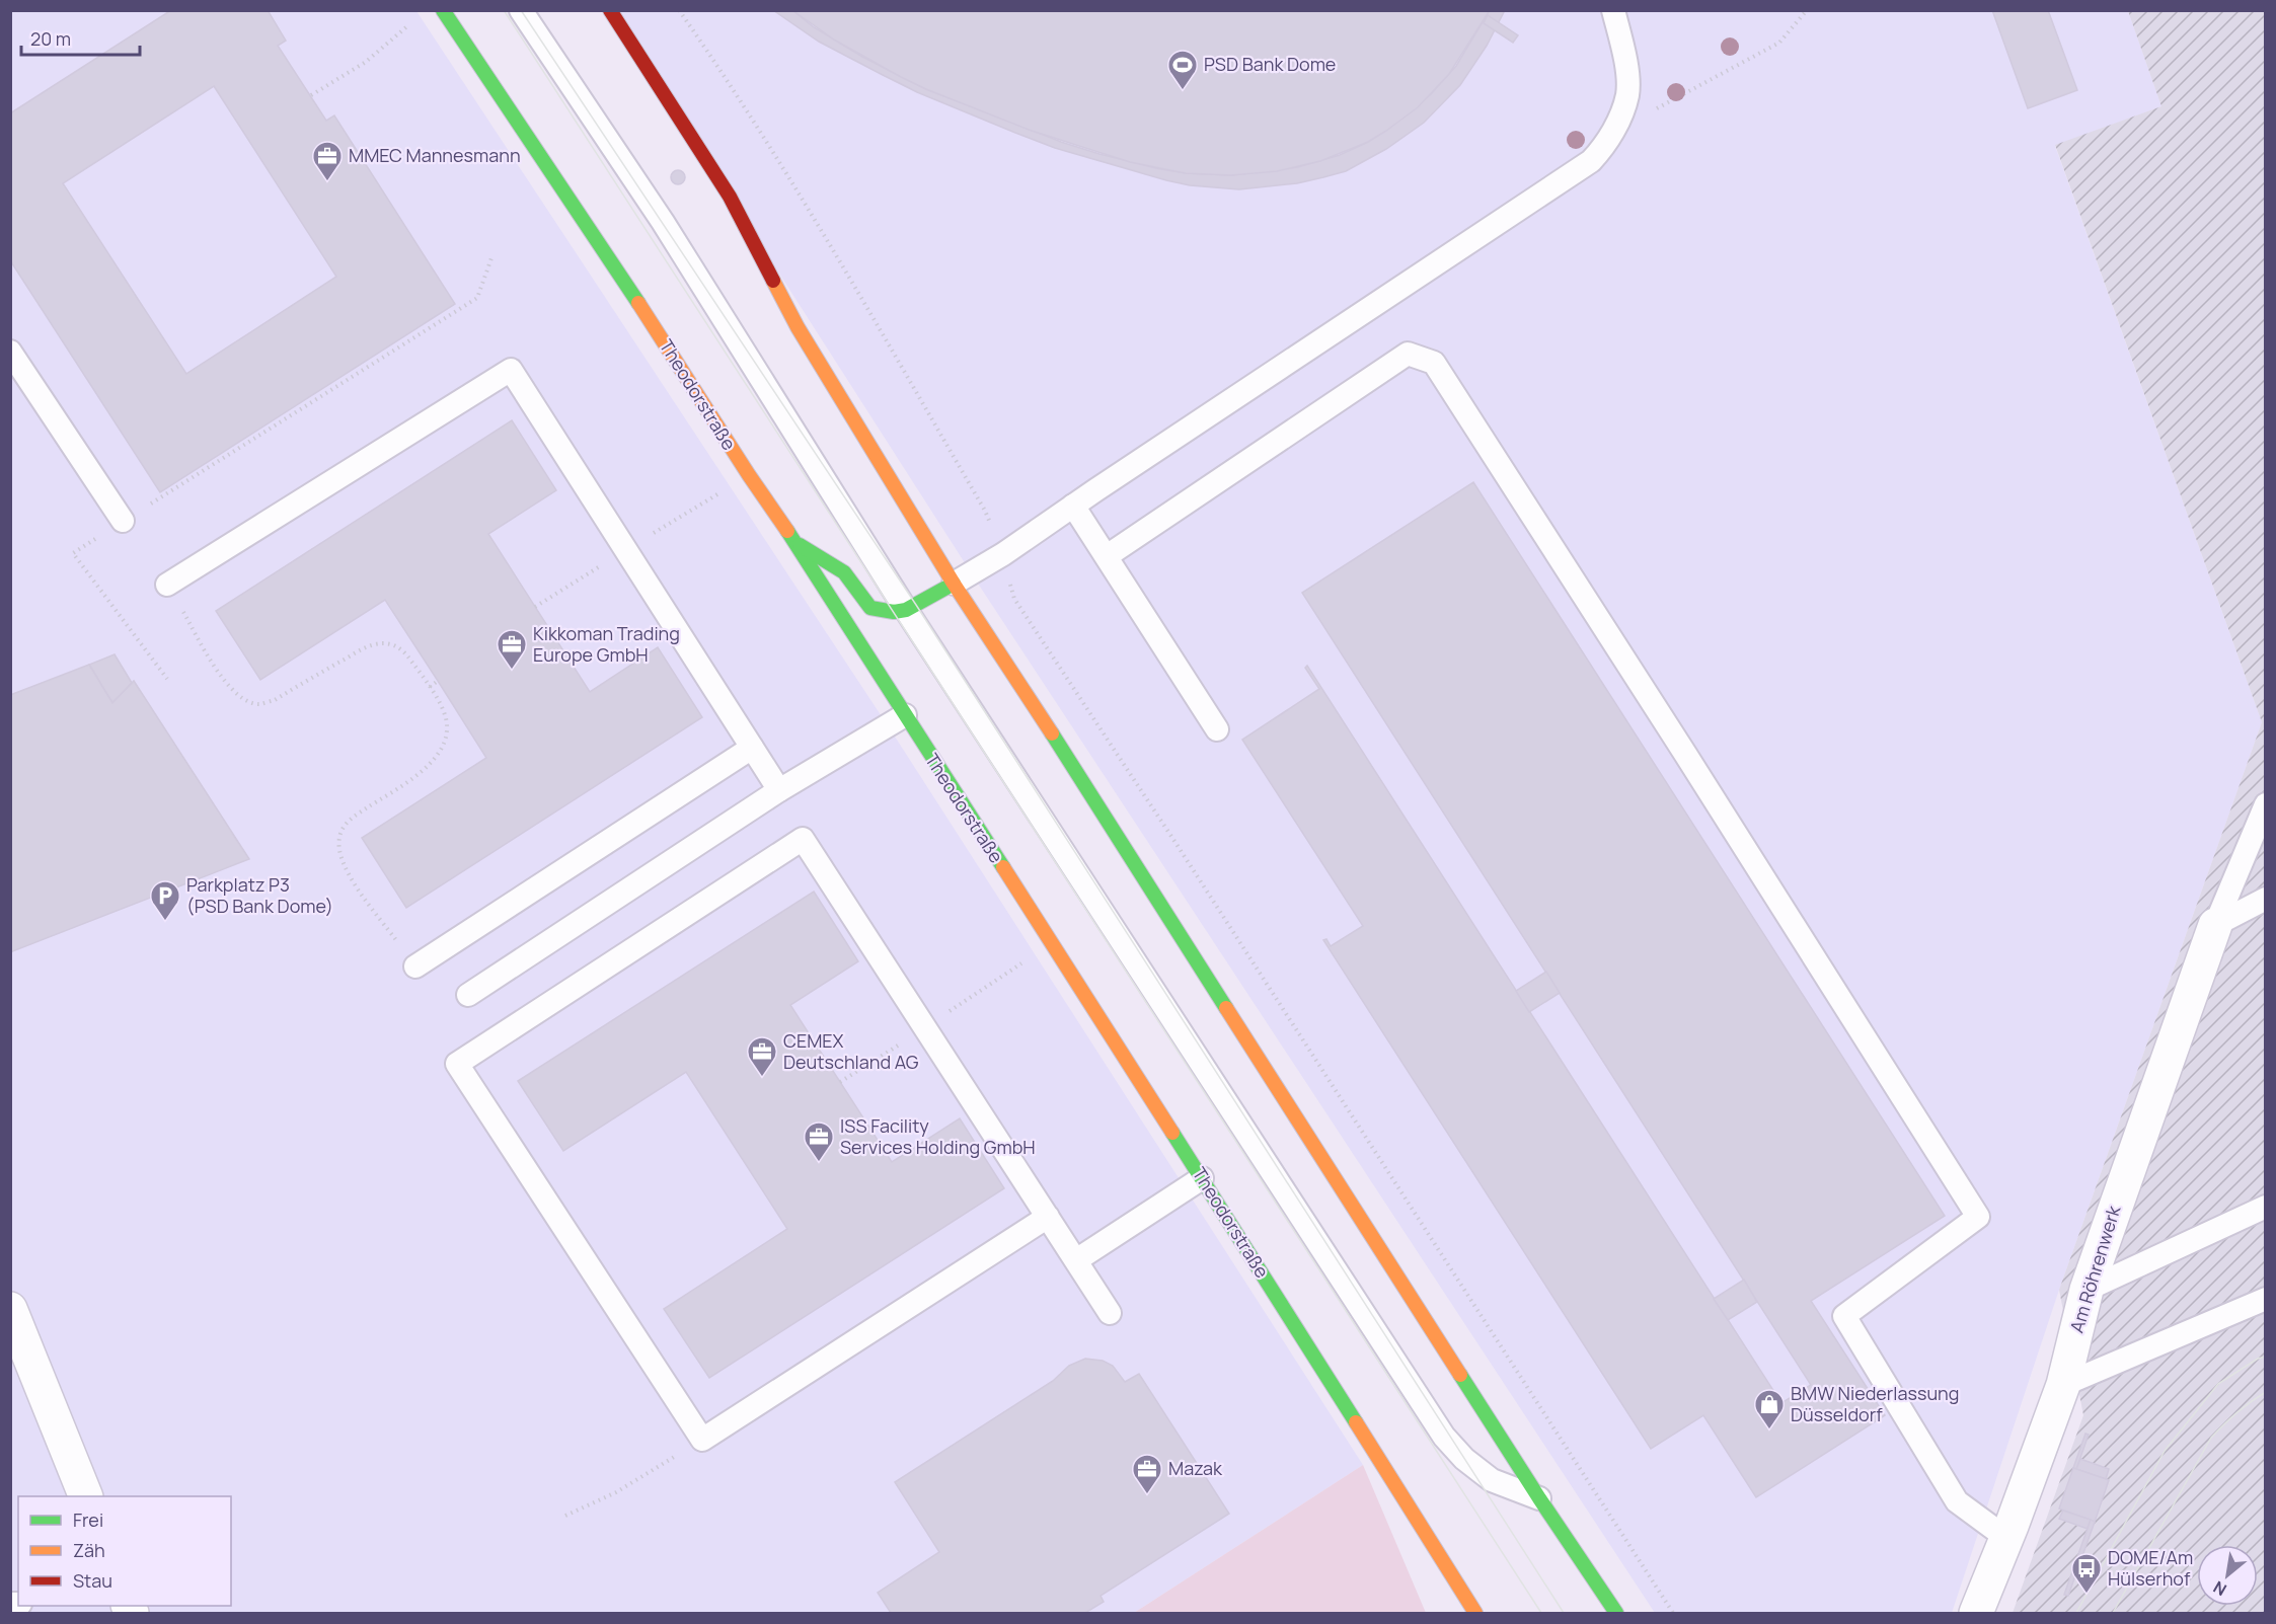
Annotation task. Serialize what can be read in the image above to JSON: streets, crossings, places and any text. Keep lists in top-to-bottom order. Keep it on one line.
{"streets":{"main road":["Theodorstraße"],"street":["Am Röhrenwerk"]},"places":{"sports":["PSD Bank Dome"],"office":["MMEC Mannesmann","Kikkoman Trading Europe GmbH","CEMEX Deutschland AG","ISS Facility Services Holding GmbH","Mazak"],"parking":["Parkplatz P3 (PSD Bank Dome)"],"shop":["BMW Niederlassung Düsseldorf"],"bus stop":["DOME/Am Hülserhof"]},"legend":["Frei","Zäh","Stau"],"scale_bar":"20 m","north":"bottom left"}
